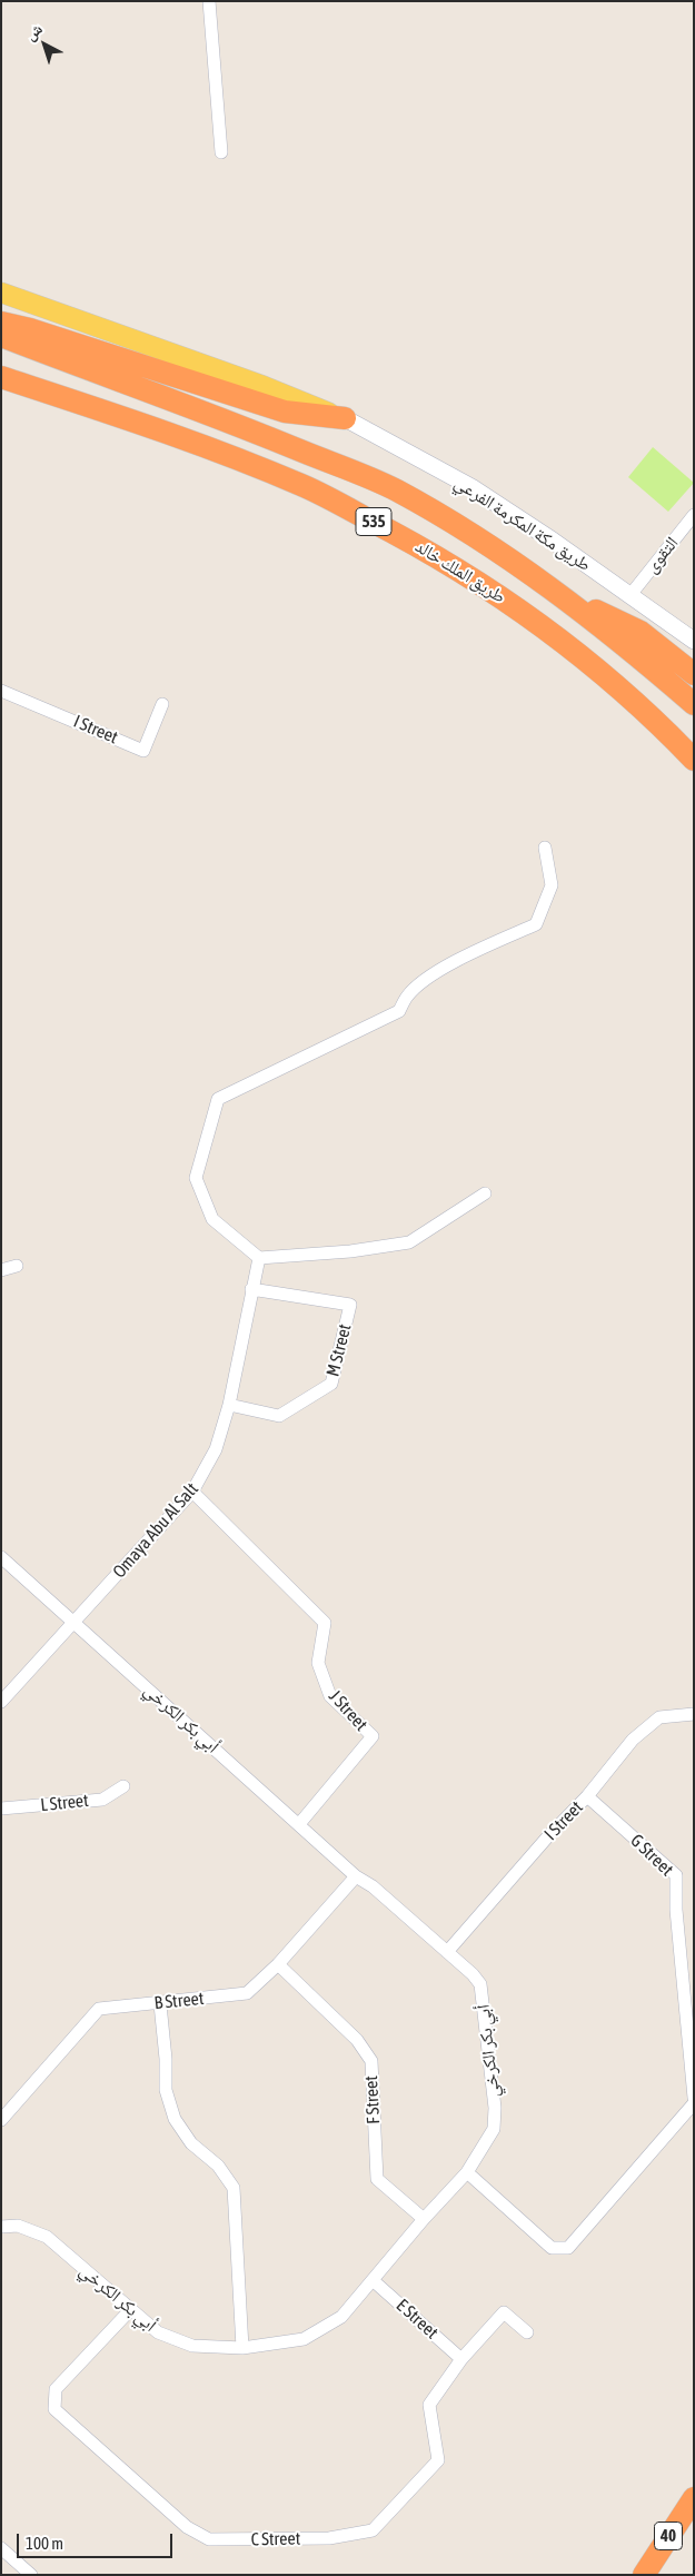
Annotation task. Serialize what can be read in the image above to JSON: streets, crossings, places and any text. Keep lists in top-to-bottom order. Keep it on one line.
{"streets":{"highway":["535","طريق الملك خالد","40"],"street":["طريق مكة المكرمة الفرعي","التقوى","I Street","M Street","Omaya Abu Al Salt","J Street","أبي بكر الكرخي","L Street","G Street","B Street","F Street","E Street","C Street"]},"crossings":[["طريق مكة المكرمة الفرعي","التقوى"],["I Street","أبي بكر الكرخي"],["I Street","G Street"],["M Street","Omaya Abu Al Salt"],["Omaya Abu Al Salt","J Street"],["Omaya Abu Al Salt","أبي بكر الكرخي"],["J Street","أبي بكر الكرخي"],["أبي بكر الكرخي","B Street"],["أبي بكر الكرخي","F Street"],["أبي بكر الكرخي","E Street"],["أبي بكر الكرخي","C Street"],["B Street","F Street"],["E Street","C Street"]],"scale_bar":"100 m","north":"top left"}
